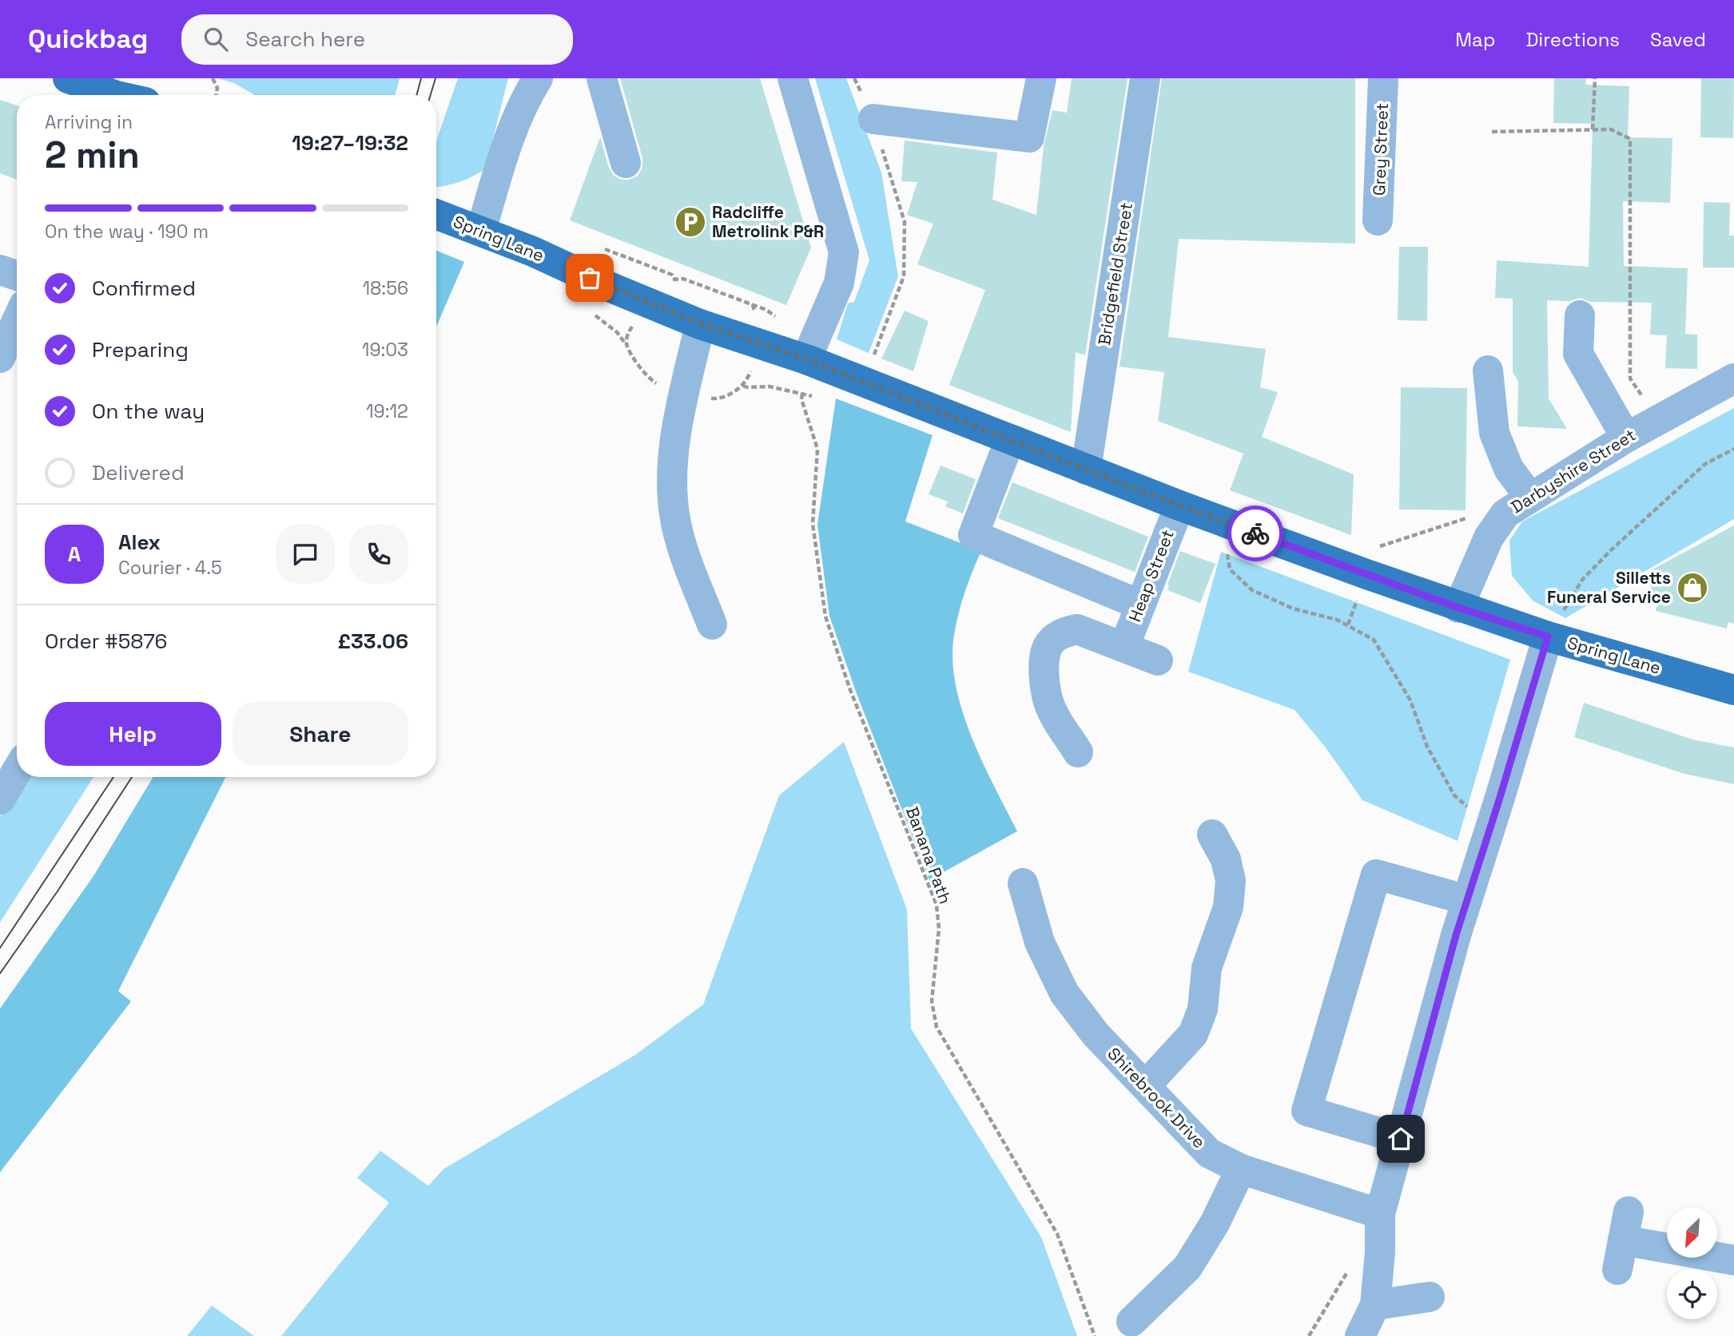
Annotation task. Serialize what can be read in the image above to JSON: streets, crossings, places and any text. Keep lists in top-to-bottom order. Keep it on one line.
{"streets":{"main road":["Spring Lane"],"street":["Grey Street","Bridgefield Street","Darbyshire Street","Heap Street","Shirebrook Drive"],"path":["Banana Path"]},"crossings":[["Spring Lane","Bridgefield Street"],["Spring Lane","Darbyshire Street"],["Spring Lane","Heap Street"]],"places":{"parking":["Radcliffe Metrolink P&R"],"shop":["Silletts Funeral Service"]},"north":"bottom left","page":{"header":"Quickbag","search":"Search here","nav":["Map","Directions","Saved"],"heading":["2 min","Arriving in","19:27–19:32"],"panel":["Alex","Courier · 4.5","Order #5876","£33.06"],"bar":"On the way · 190 m","list":[["Confirmed","18:56"],["Preparing","19:03"],["On the way","19:12"],"Delivered"],"round":"A","buttons":["Help","Share"]}}
